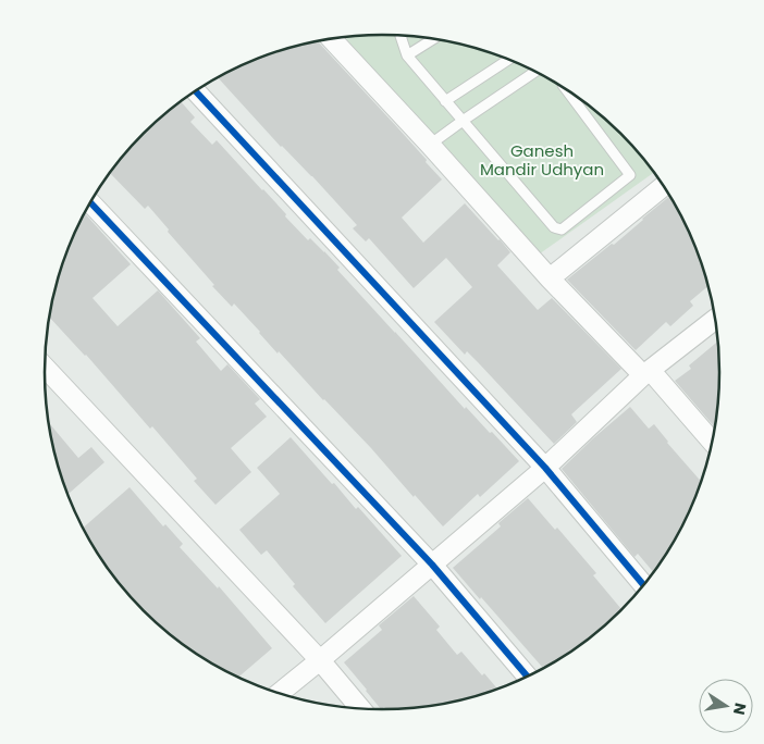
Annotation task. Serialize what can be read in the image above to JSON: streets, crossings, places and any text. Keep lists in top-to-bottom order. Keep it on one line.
{"parks":["Ganesh Mandir Udhyan"],"north":"right"}
